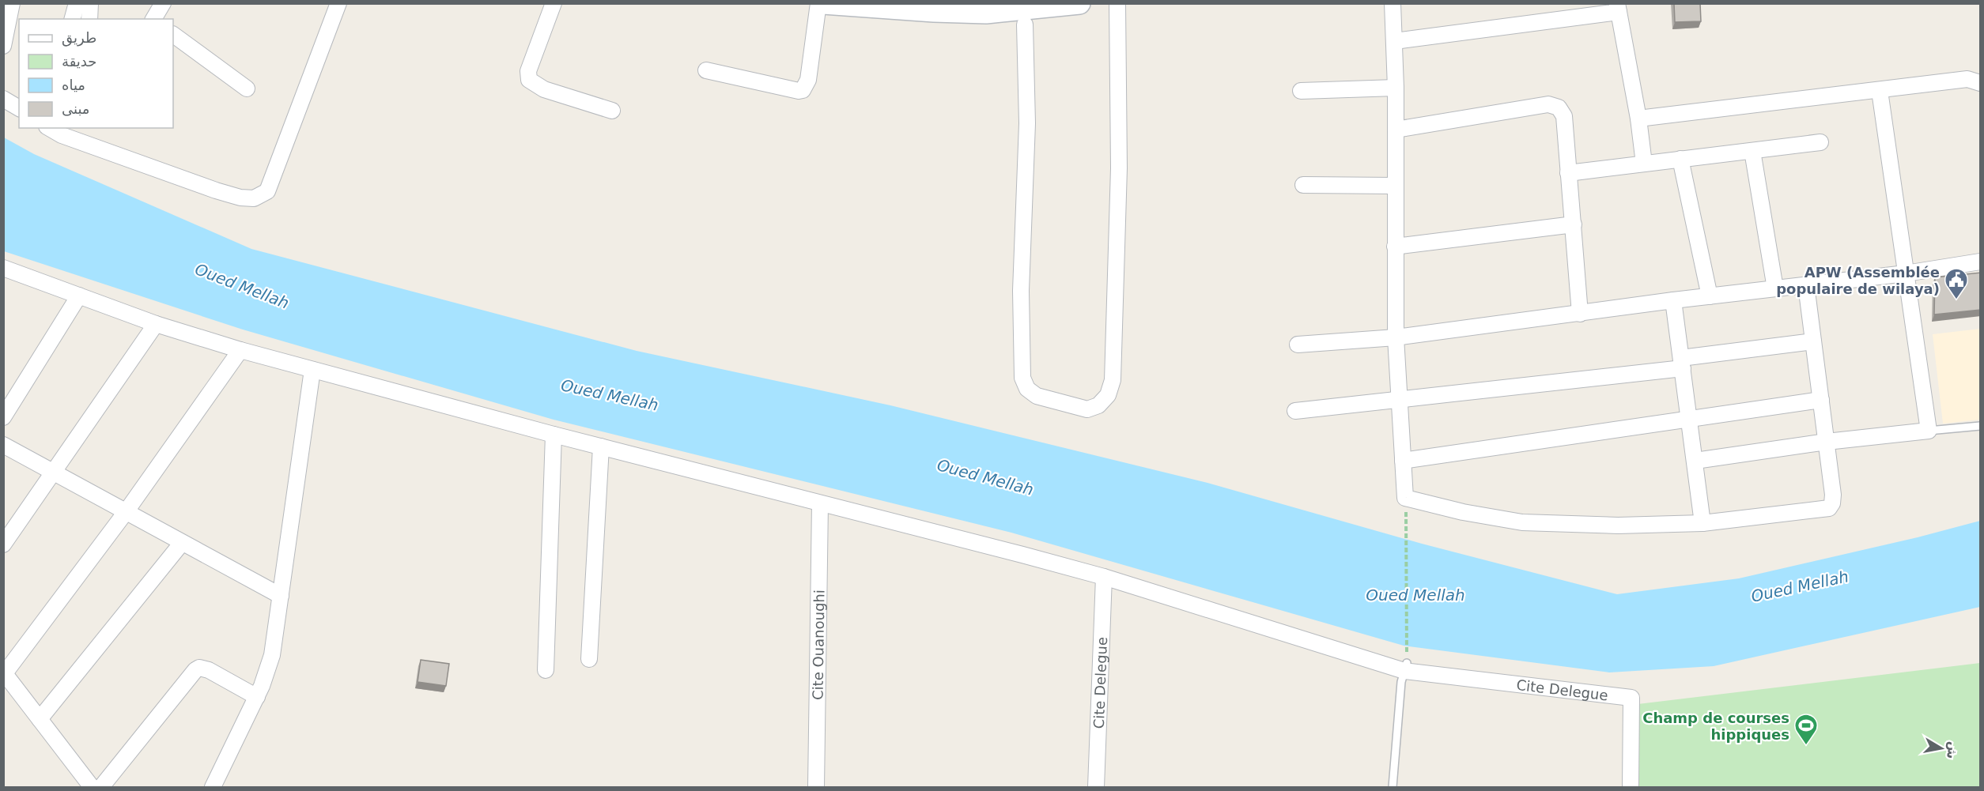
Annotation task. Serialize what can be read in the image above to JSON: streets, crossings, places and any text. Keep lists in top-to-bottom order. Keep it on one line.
{"streets":{"street":["Cite Ouanoughi","Cite Delegue"]},"water":["Oued Mellah"],"places":{"public building":["APW (Assemblée populaire de wilaya)"],"sports":["Champ de courses hippiques"]},"legend":["طريق","حديقة","مياه","مبنى"],"north":"right"}
